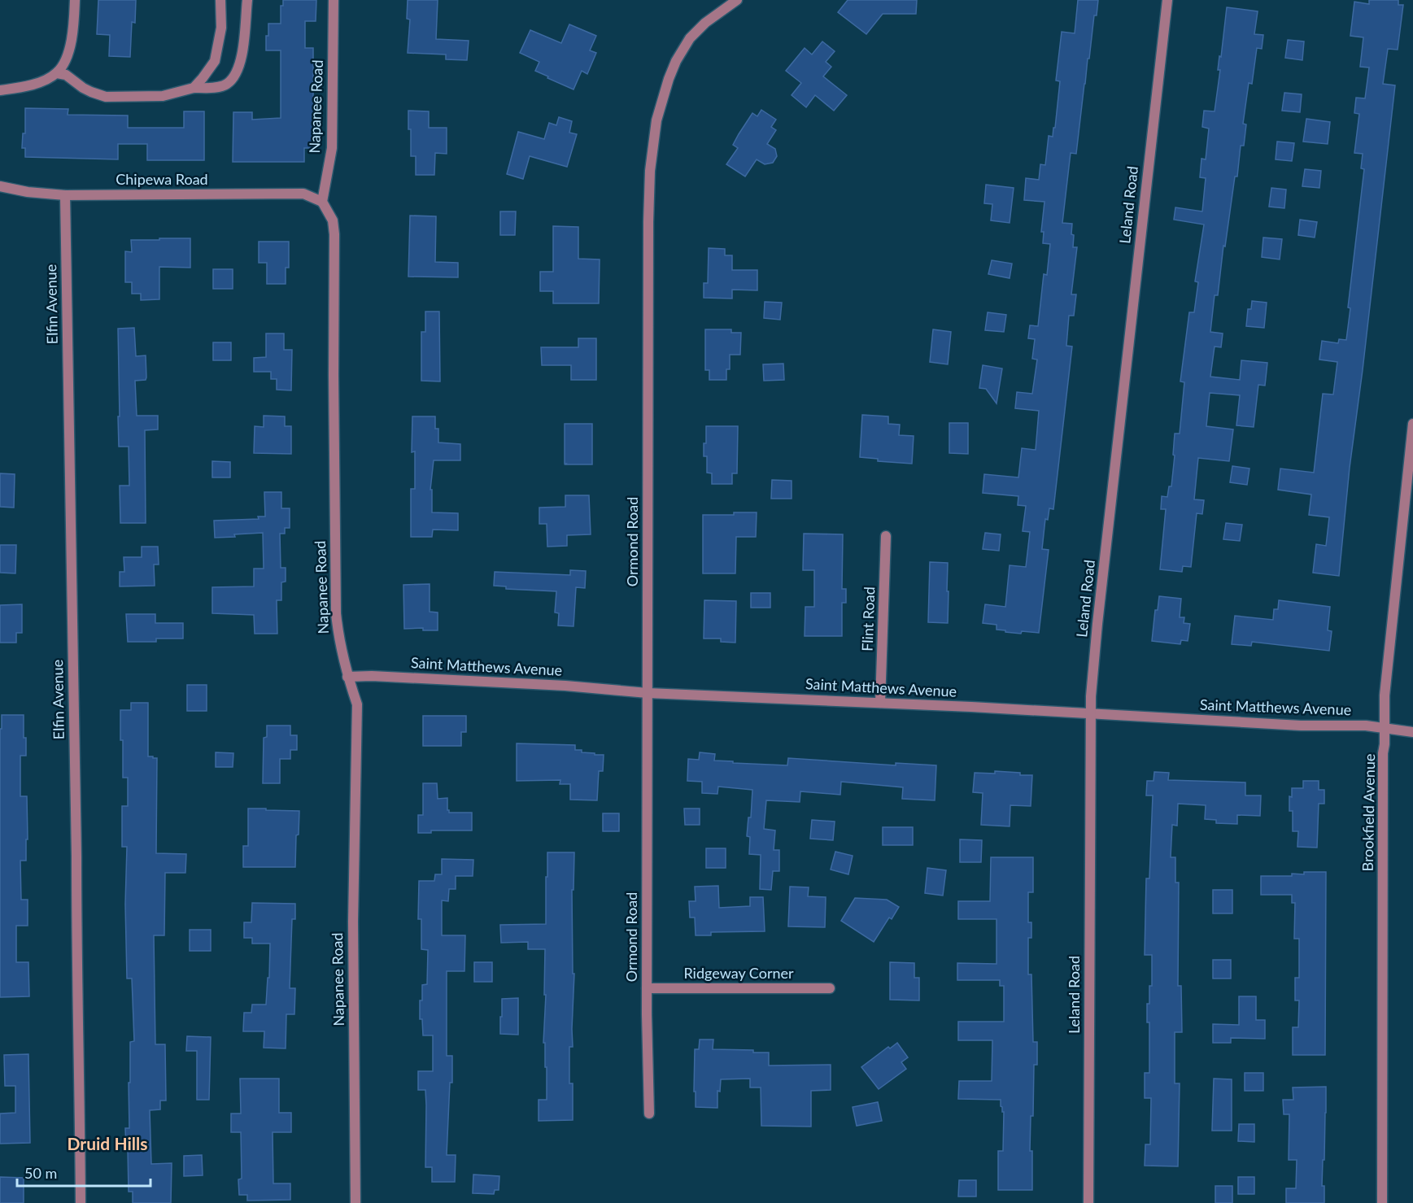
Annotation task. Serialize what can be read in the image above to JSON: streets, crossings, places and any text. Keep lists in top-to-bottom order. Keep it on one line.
{"streets":{"street":["Napanee Road","Chipewa Road","Leland Road","Elfin Avenue","Ormond Road","Flint Road","Saint Matthews Avenue","Brookfield Avenue","Ridgeway Corner"]},"crossings":[["Napanee Road","Chipewa Road"],["Napanee Road","Saint Matthews Avenue"],["Chipewa Road","Elfin Avenue"],["Leland Road","Saint Matthews Avenue"],["Ormond Road","Saint Matthews Avenue"],["Ormond Road","Ridgeway Corner"],["Flint Road","Saint Matthews Avenue"],["Saint Matthews Avenue","Brookfield Avenue"]],"districts":["Druid Hills"],"scale_bar":"50 m"}
